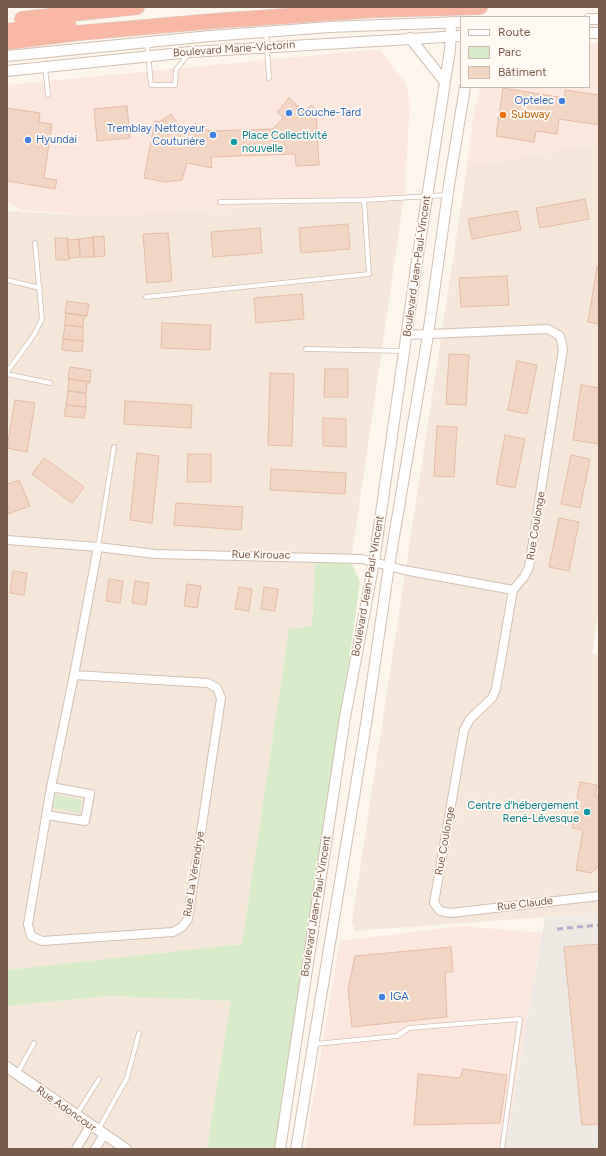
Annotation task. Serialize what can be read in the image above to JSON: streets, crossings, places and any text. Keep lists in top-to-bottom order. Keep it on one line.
{"streets":{"street":["Boulevard Marie-Victorin","Boulevard Jean-Paul-Vincent","Rue Coulonge","Rue Kirouac","Rue La Vérendrye","Rue Claude","Rue Adoncour"]},"crossings":[["Boulevard Marie-Victorin","Boulevard Jean-Paul-Vincent"],["Boulevard Jean-Paul-Vincent","Rue Coulonge"],["Boulevard Jean-Paul-Vincent","Rue Kirouac"],["Rue Coulonge","Rue Kirouac"],["Rue Coulonge","Rue Claude"],["Rue Kirouac","Rue La Vérendrye"]],"places":["Optelec","Couche-Tard","Subway","Tremblay Nettoyeur Couturière","Hyundai","Place Collectivité nouvelle","Centre d'hébergement René-Lévesque","IGA"],"legend":["Route","Parc","Bâtiment"]}
